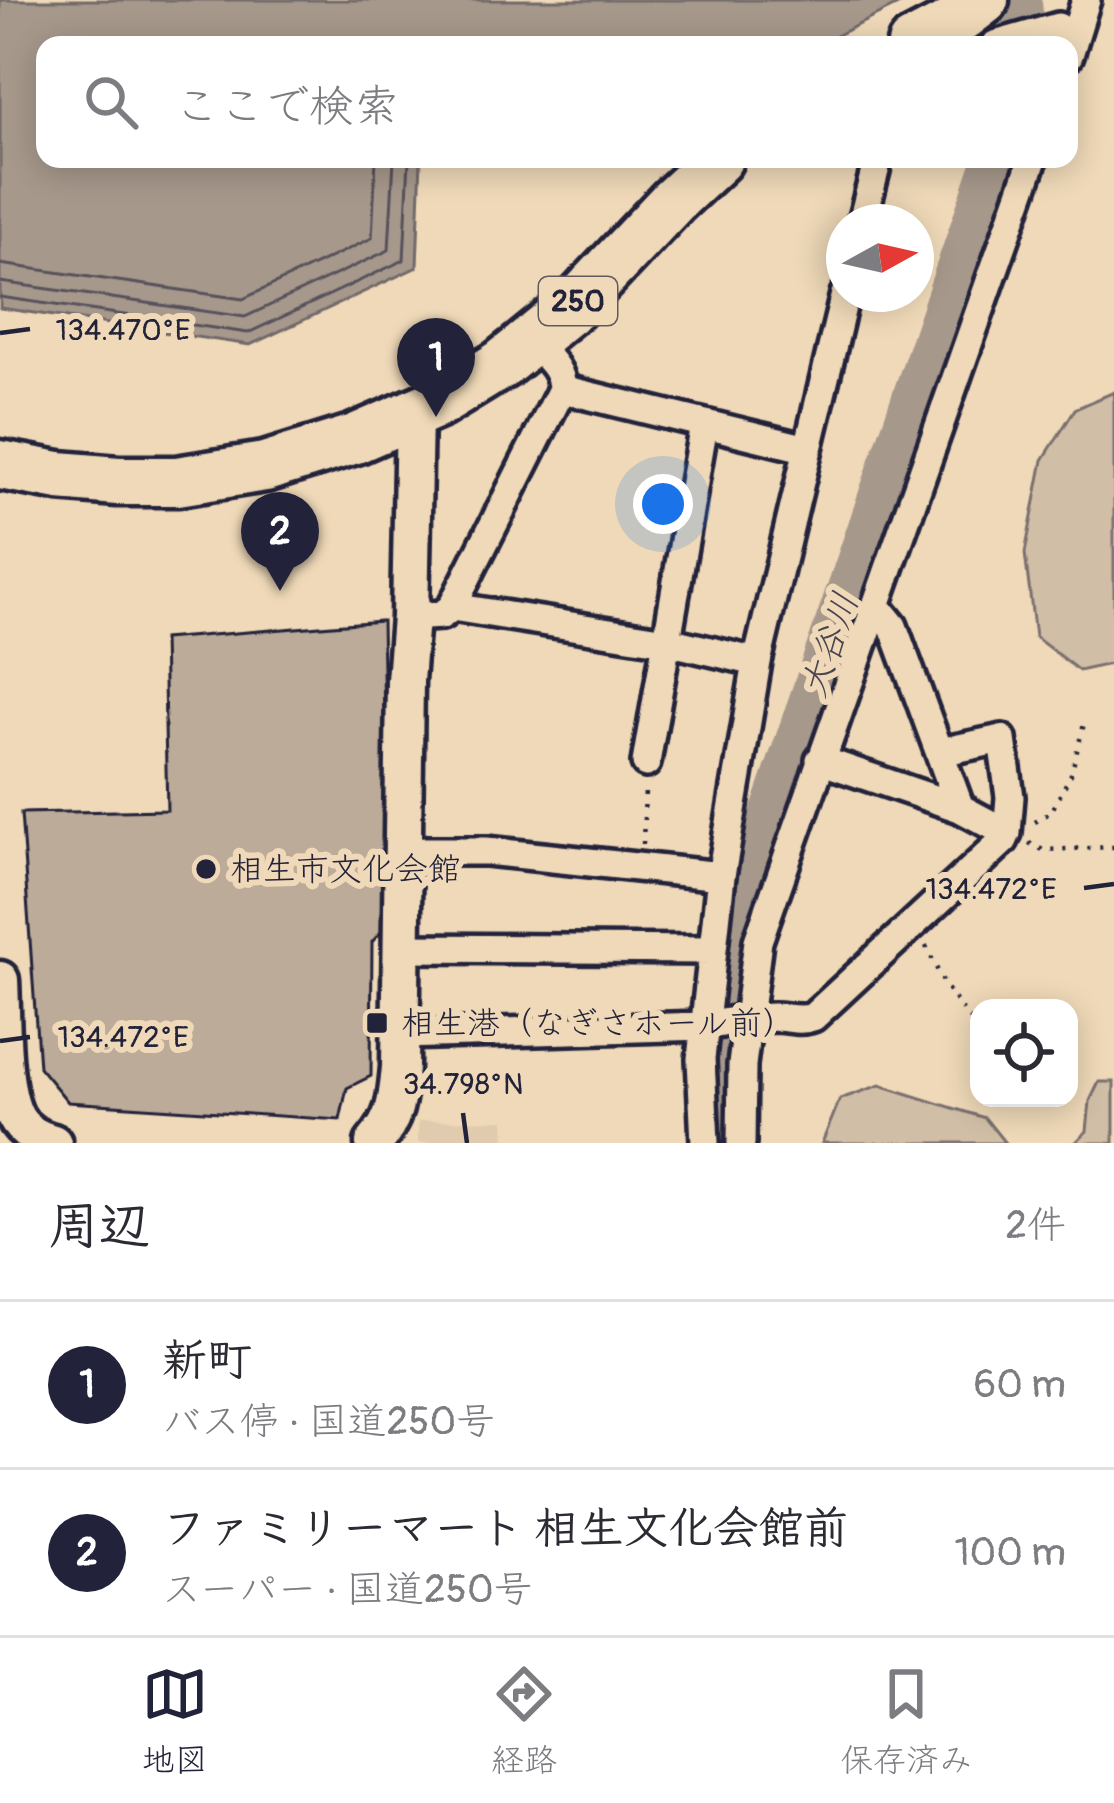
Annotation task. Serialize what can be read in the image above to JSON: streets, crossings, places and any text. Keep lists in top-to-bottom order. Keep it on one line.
{"streets":{"highway":["250"]},"water":["大谷川"],"places":{"other":["相生市文化会館"],"transit":["相生港（なぎさホール前）"]},"north":"right","page":{"search":"ここで検索","pins":["1","2"],"heading":["周辺","2件"],"list":[{"mark":"1","name":"新町","note":"バス停 · 国道250号","value":"60 m"},{"mark":"2","name":"ファミリーマート 相生文化会館前","note":"スーパー · 国道250号","value":"100 m"}],"nav":["地図","経路","保存済み"]},"coordinates":["134.470°E","134.472°E","34.798°N"]}
